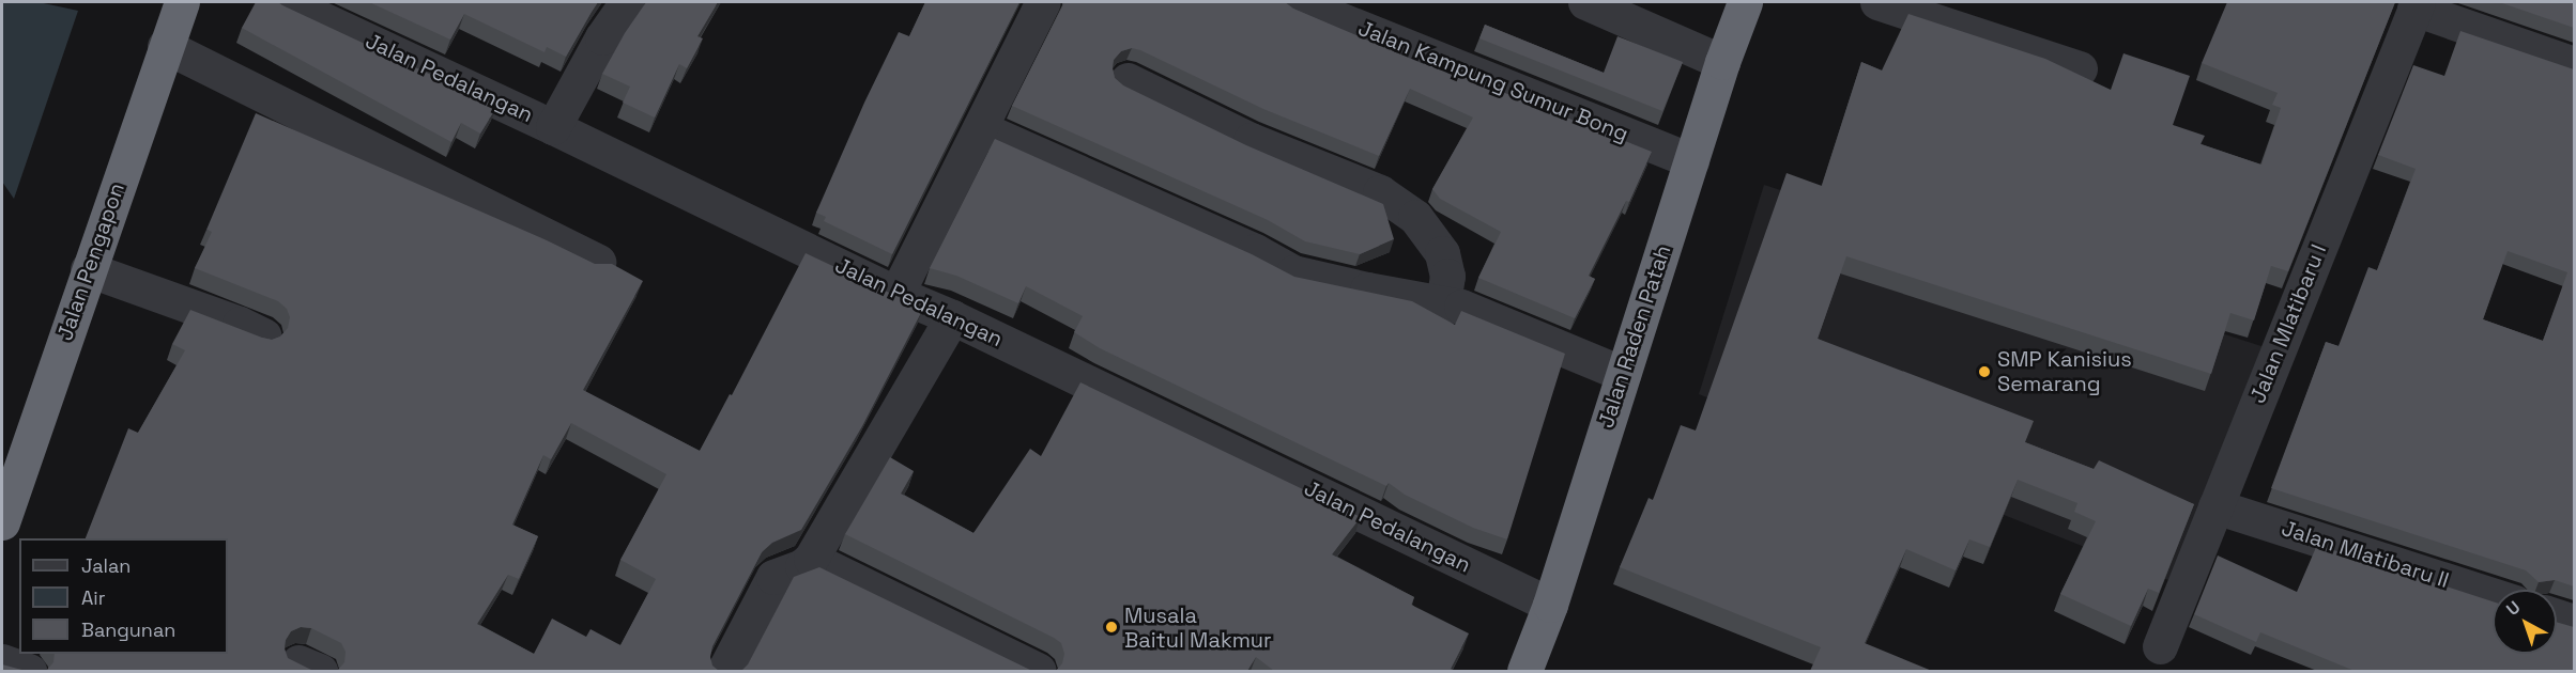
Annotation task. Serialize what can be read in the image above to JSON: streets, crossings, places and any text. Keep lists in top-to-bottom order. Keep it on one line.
{"streets":{"highway":["Jalan Pengapon","Jalan Raden Patah"],"street":["Jalan Pedalangan","Jalan Kampung Sumur Bong","Jalan Mlatibaru I","Jalan Mlatibaru II"]},"crossings":[["Jalan Pedalangan","Jalan Raden Patah"],["Jalan Kampung Sumur Bong","Jalan Raden Patah"],["Jalan Mlatibaru I","Jalan Mlatibaru II"]],"places":["SMP Kanisius Semarang","Musala Baitul Makmur"],"legend":["Jalan","Air","Bangunan"],"north":"top left"}
